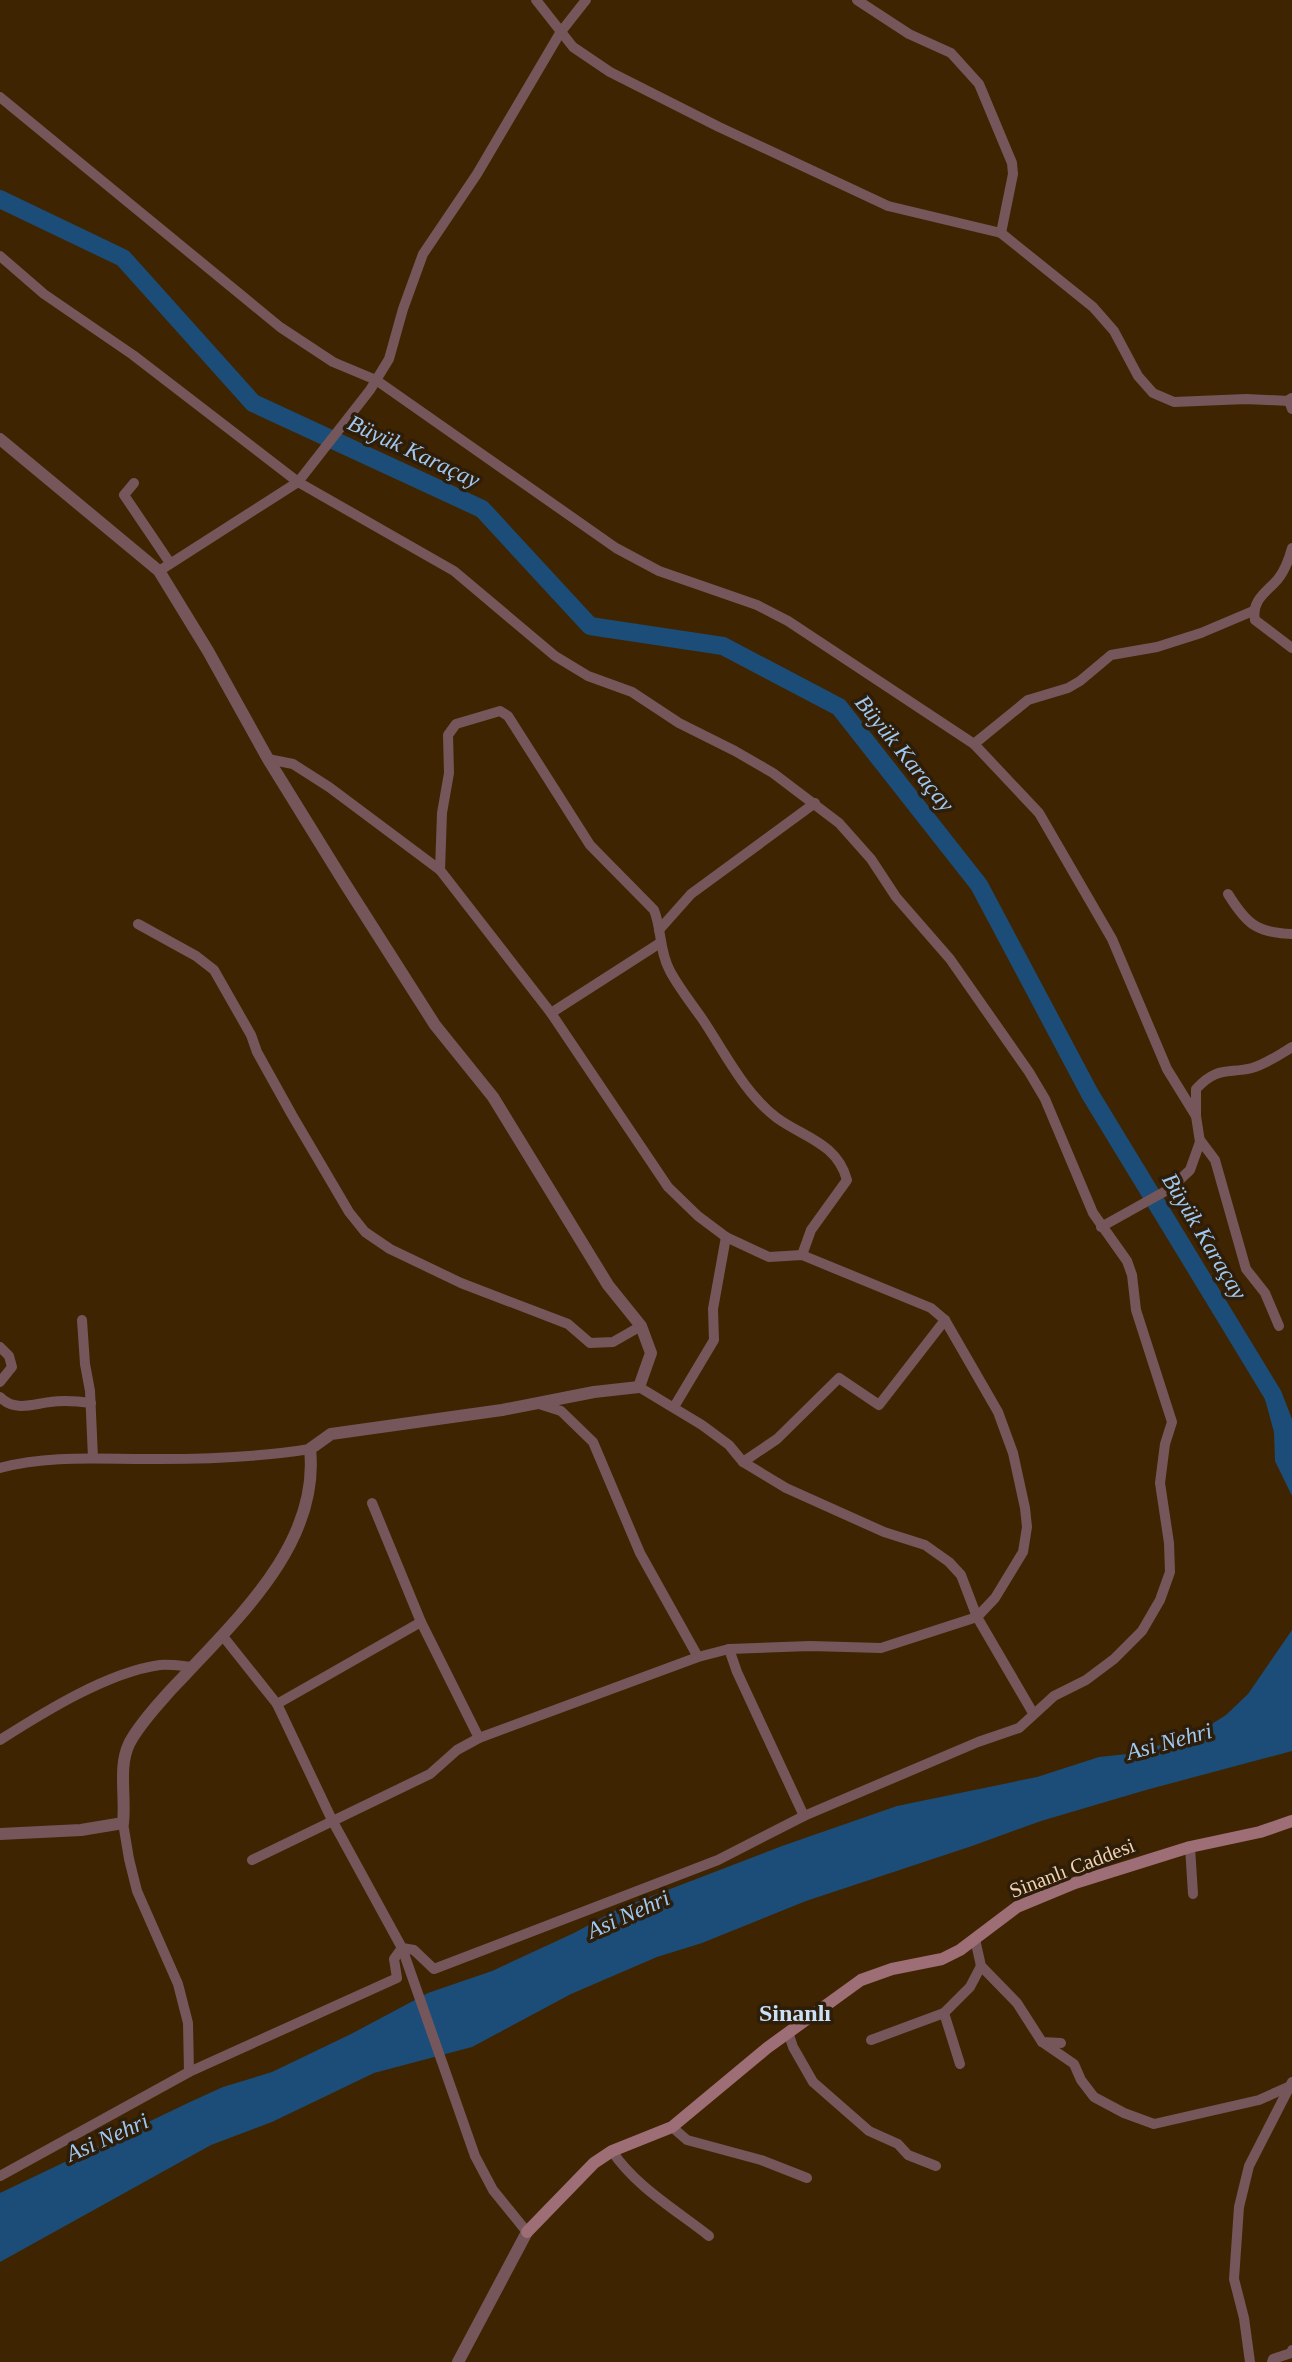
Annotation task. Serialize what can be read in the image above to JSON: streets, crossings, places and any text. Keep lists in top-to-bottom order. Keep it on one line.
{"streets":{"main road":["Sinanlı Caddesi"]},"districts":["Sinanlı"],"water":["Büyük Karaçay","Asi Nehri"]}
